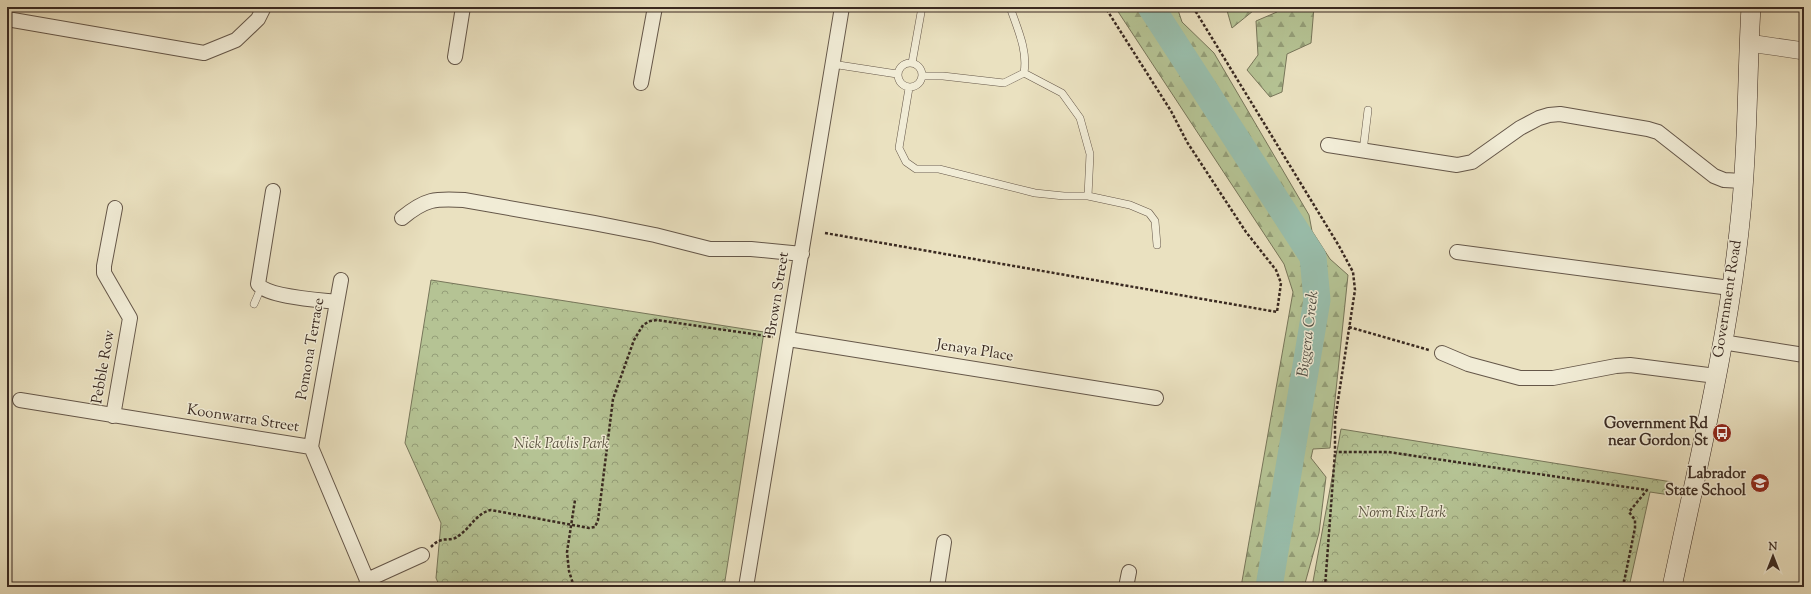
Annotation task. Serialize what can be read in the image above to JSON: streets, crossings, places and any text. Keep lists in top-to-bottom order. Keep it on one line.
{"streets":{"main road":["Government Road"],"street":["Brown Street","Pomona Terrace","Jenaya Place","Pebble Row","Koonwarra Street"]},"crossings":[["Brown Street","Jenaya Place"],["Pomona Terrace","Koonwarra Street"],["Pebble Row","Koonwarra Street"]],"water":["Biggera Creek"],"parks":["Nick Pavlis Park","Norm Rix Park"],"places":{"bus stop":["Government Rd near Gordon St"],"school or university":["Labrador State School"]},"north":"top"}
